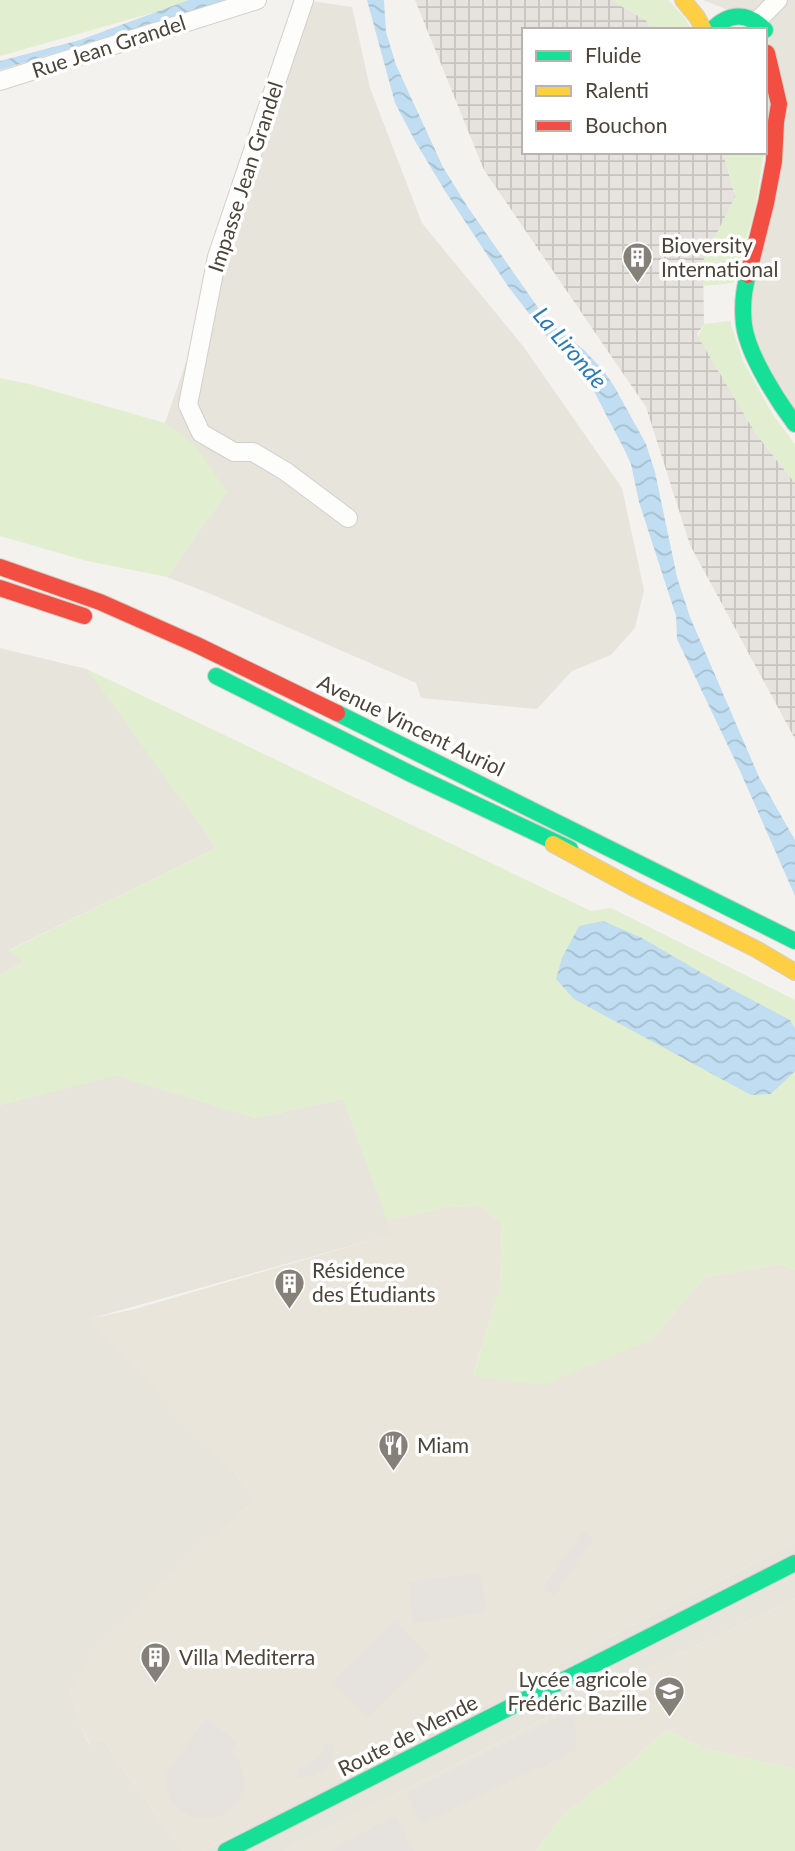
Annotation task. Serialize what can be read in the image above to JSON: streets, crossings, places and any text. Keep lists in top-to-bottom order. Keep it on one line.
{"streets":{"main road":["Avenue Vincent Auriol","Route de Mende"],"street":["Rue Jean Grandel","Impasse Jean Grandel"]},"water":["La Lironde"],"places":{"building":["Bioversity International","Résidence des Étudiants","Villa Mediterra"],"restaurant":["Miam"],"school or university":["Lycée agricole Frédéric Bazille"]},"legend":["Fluide","Ralenti","Bouchon"]}
